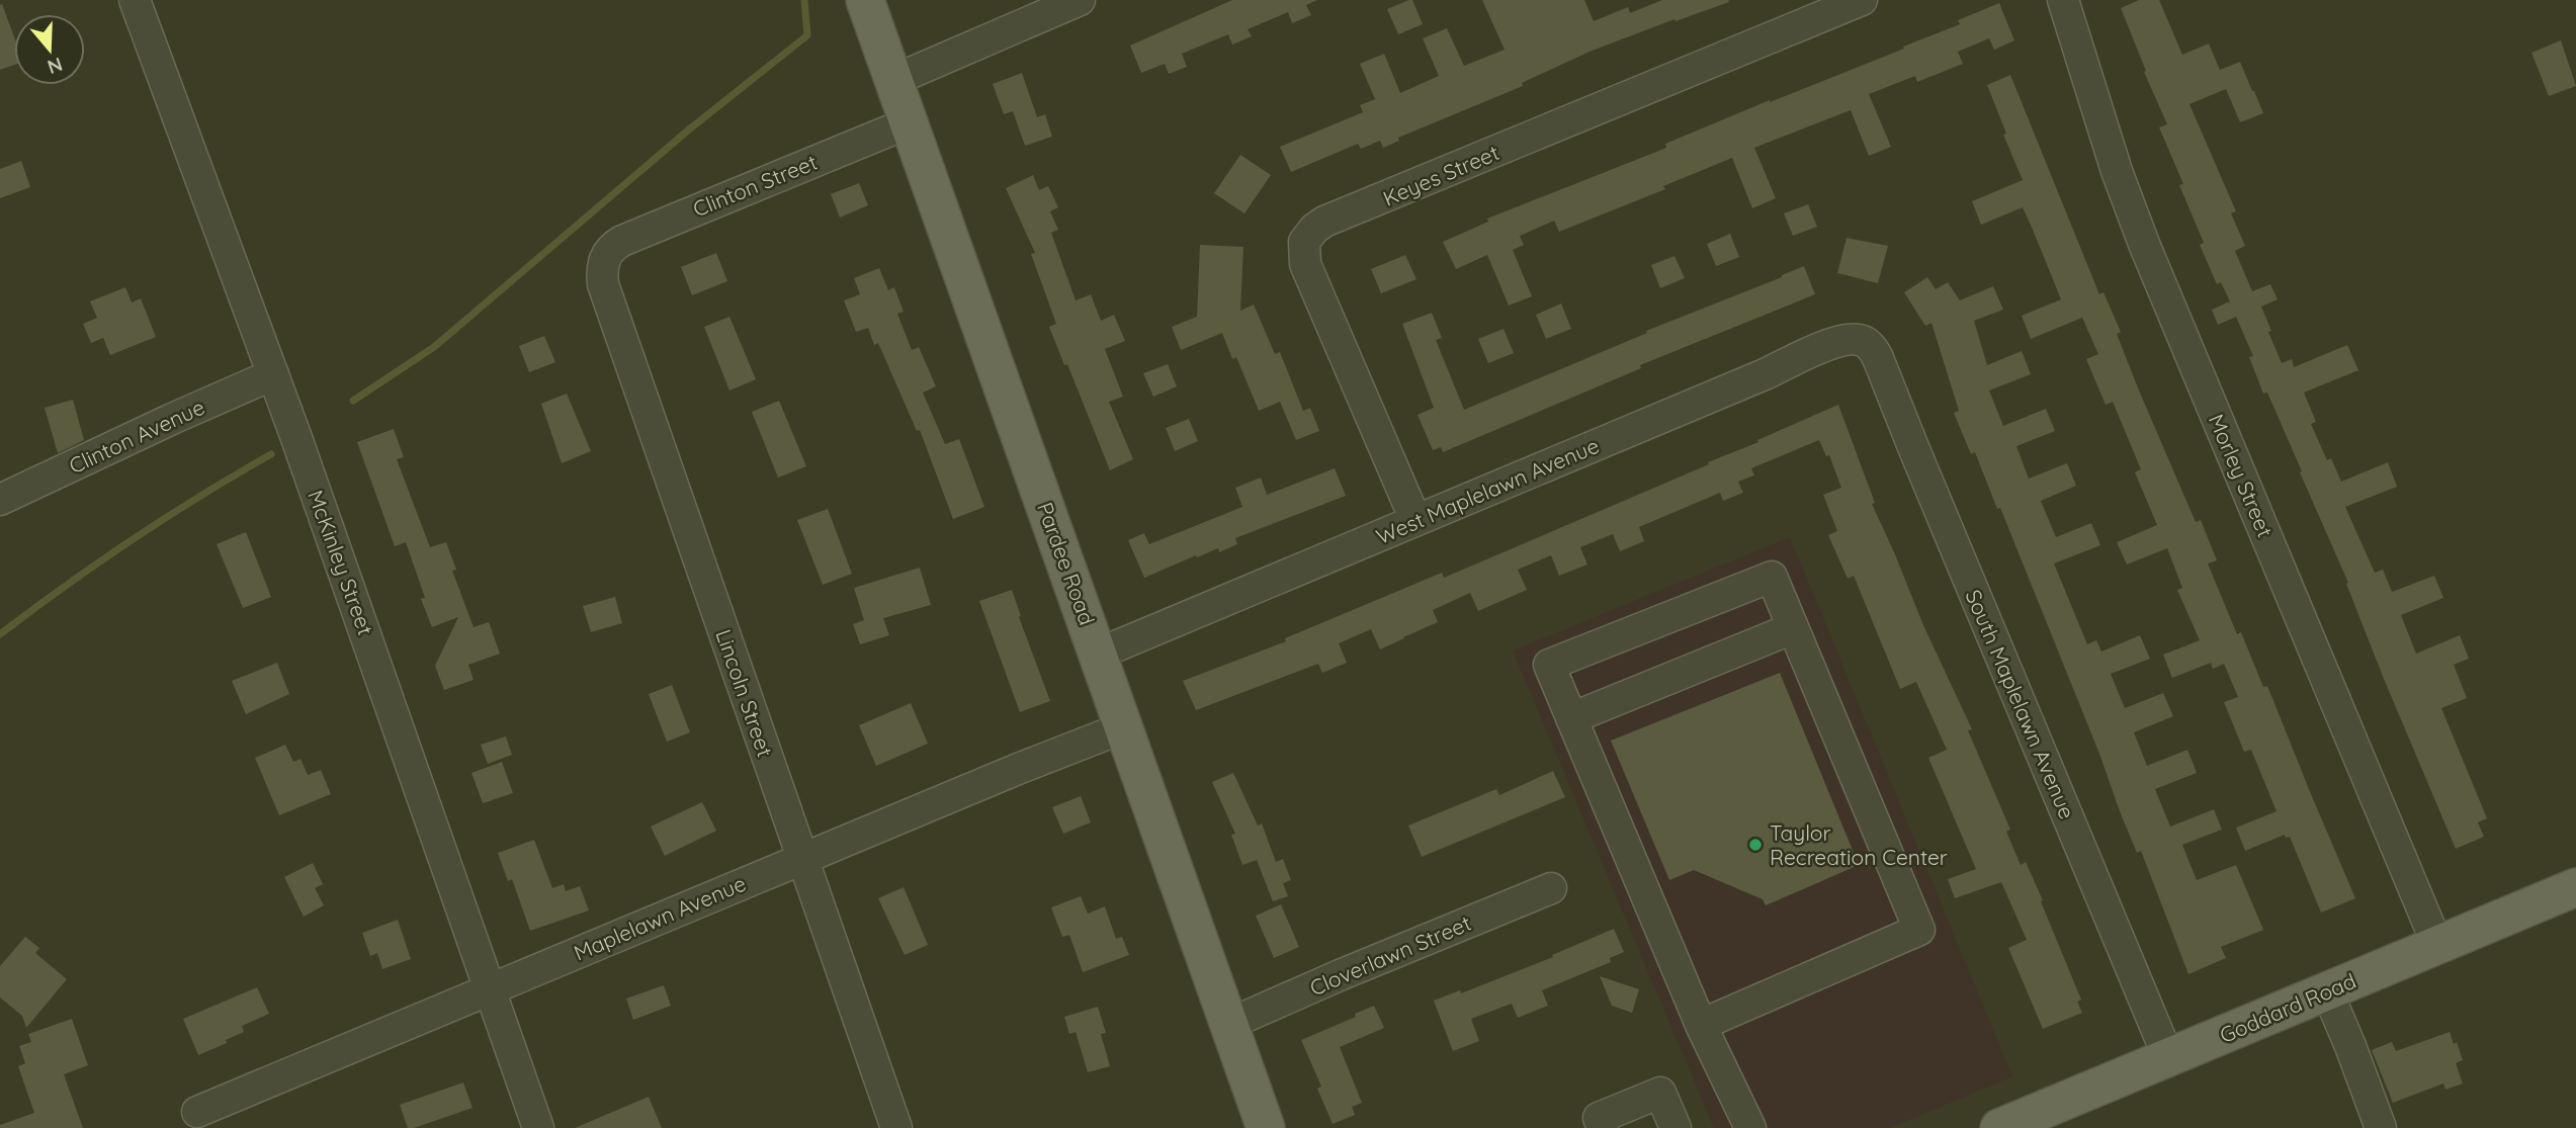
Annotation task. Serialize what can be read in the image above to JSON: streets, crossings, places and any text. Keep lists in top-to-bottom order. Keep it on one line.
{"streets":{"main road":["Pardee Road","Goddard Road"],"street":["Keyes Street","Clinton Street","Clinton Avenue","Morley Street","West Maplelawn Avenue","McKinley Street","Lincoln Street","South Maplelawn Avenue","Maplelawn Avenue","Cloverlawn Street"]},"crossings":[["Keyes Street","West Maplelawn Avenue"],["Clinton Street","Pardee Road"],["Clinton Street","Lincoln Street"],["Clinton Avenue","McKinley Street"],["Morley Street","Goddard Road"],["West Maplelawn Avenue","Pardee Road"],["West Maplelawn Avenue","South Maplelawn Avenue"],["McKinley Street","Maplelawn Avenue"],["Pardee Road","Maplelawn Avenue"],["Pardee Road","Cloverlawn Street"],["Lincoln Street","Maplelawn Avenue"],["South Maplelawn Avenue","Goddard Road"]],"places":["Taylor Recreation Center"],"north":"bottom"}
